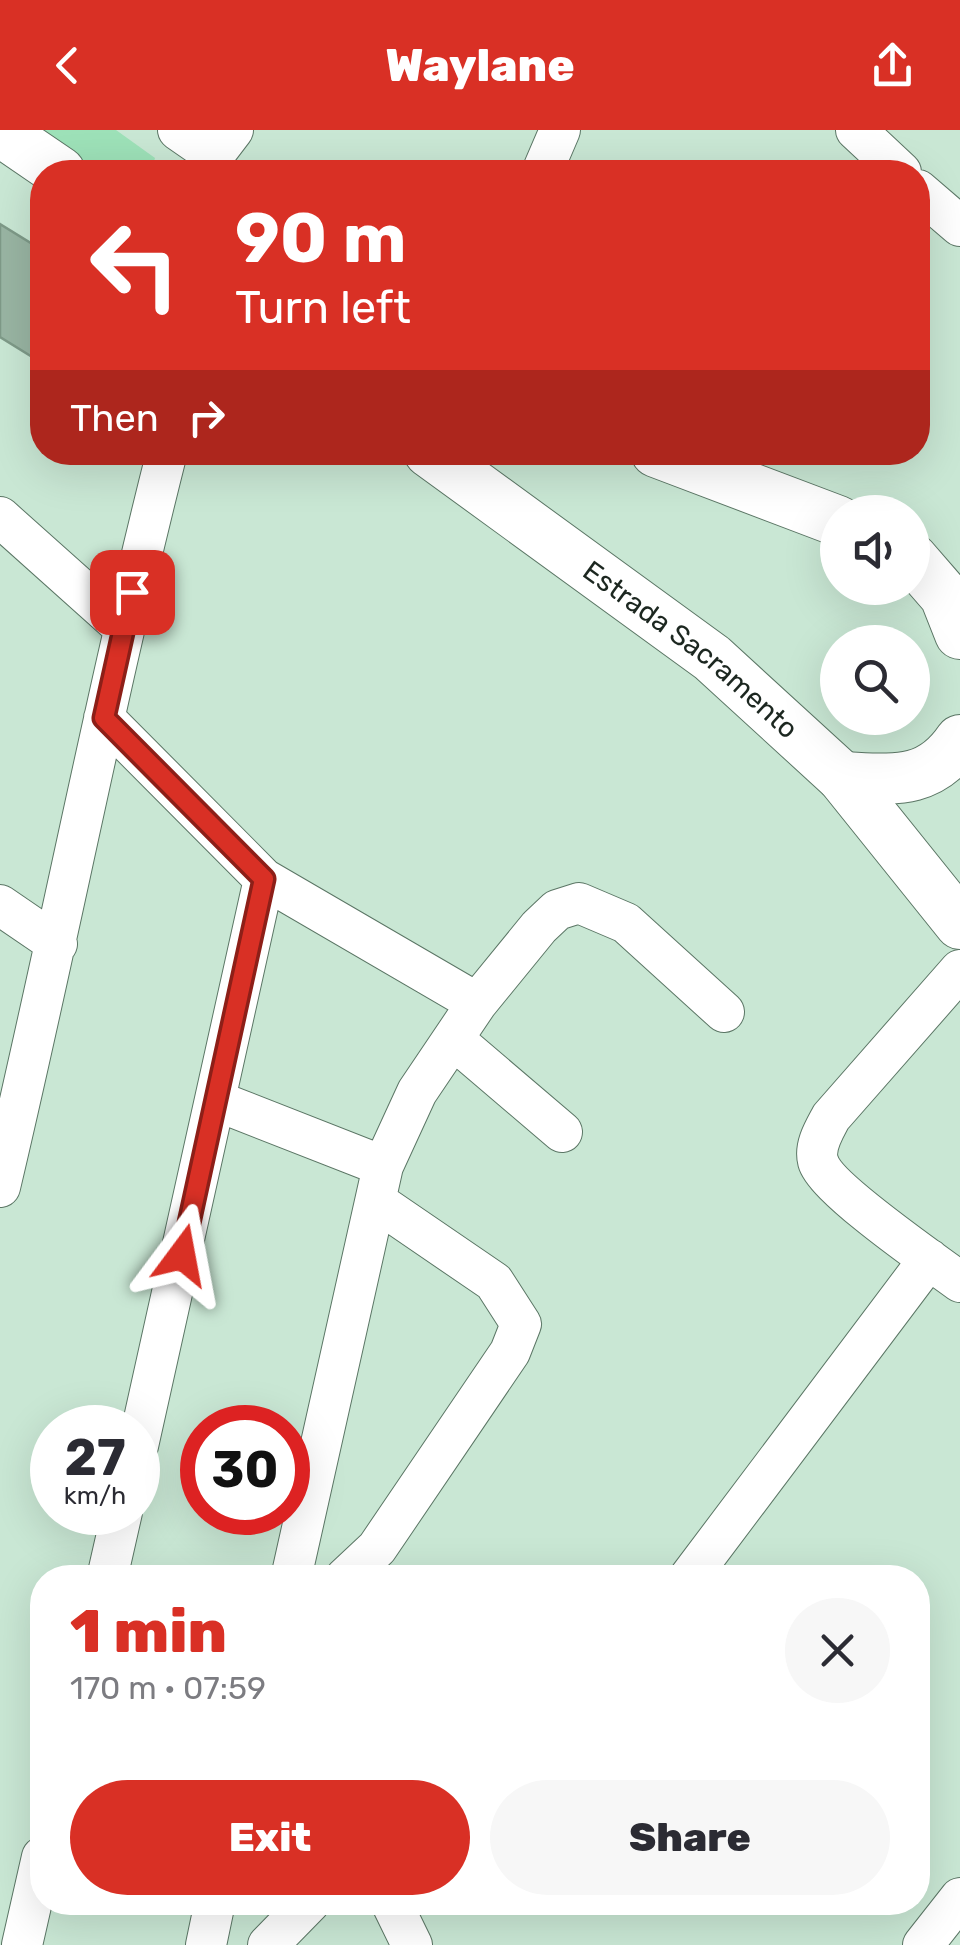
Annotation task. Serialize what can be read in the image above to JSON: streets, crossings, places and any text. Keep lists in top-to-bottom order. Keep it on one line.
{"streets":{"main road":["Estrada Sacramento"]},"page":{"header":"Waylane","turn":["90 m","Turn left"],"then":"Then","speed":"27 km/h","limit":"30","heading":["1 min","170 m · 07:59"],"buttons":["Exit","Share"]}}
